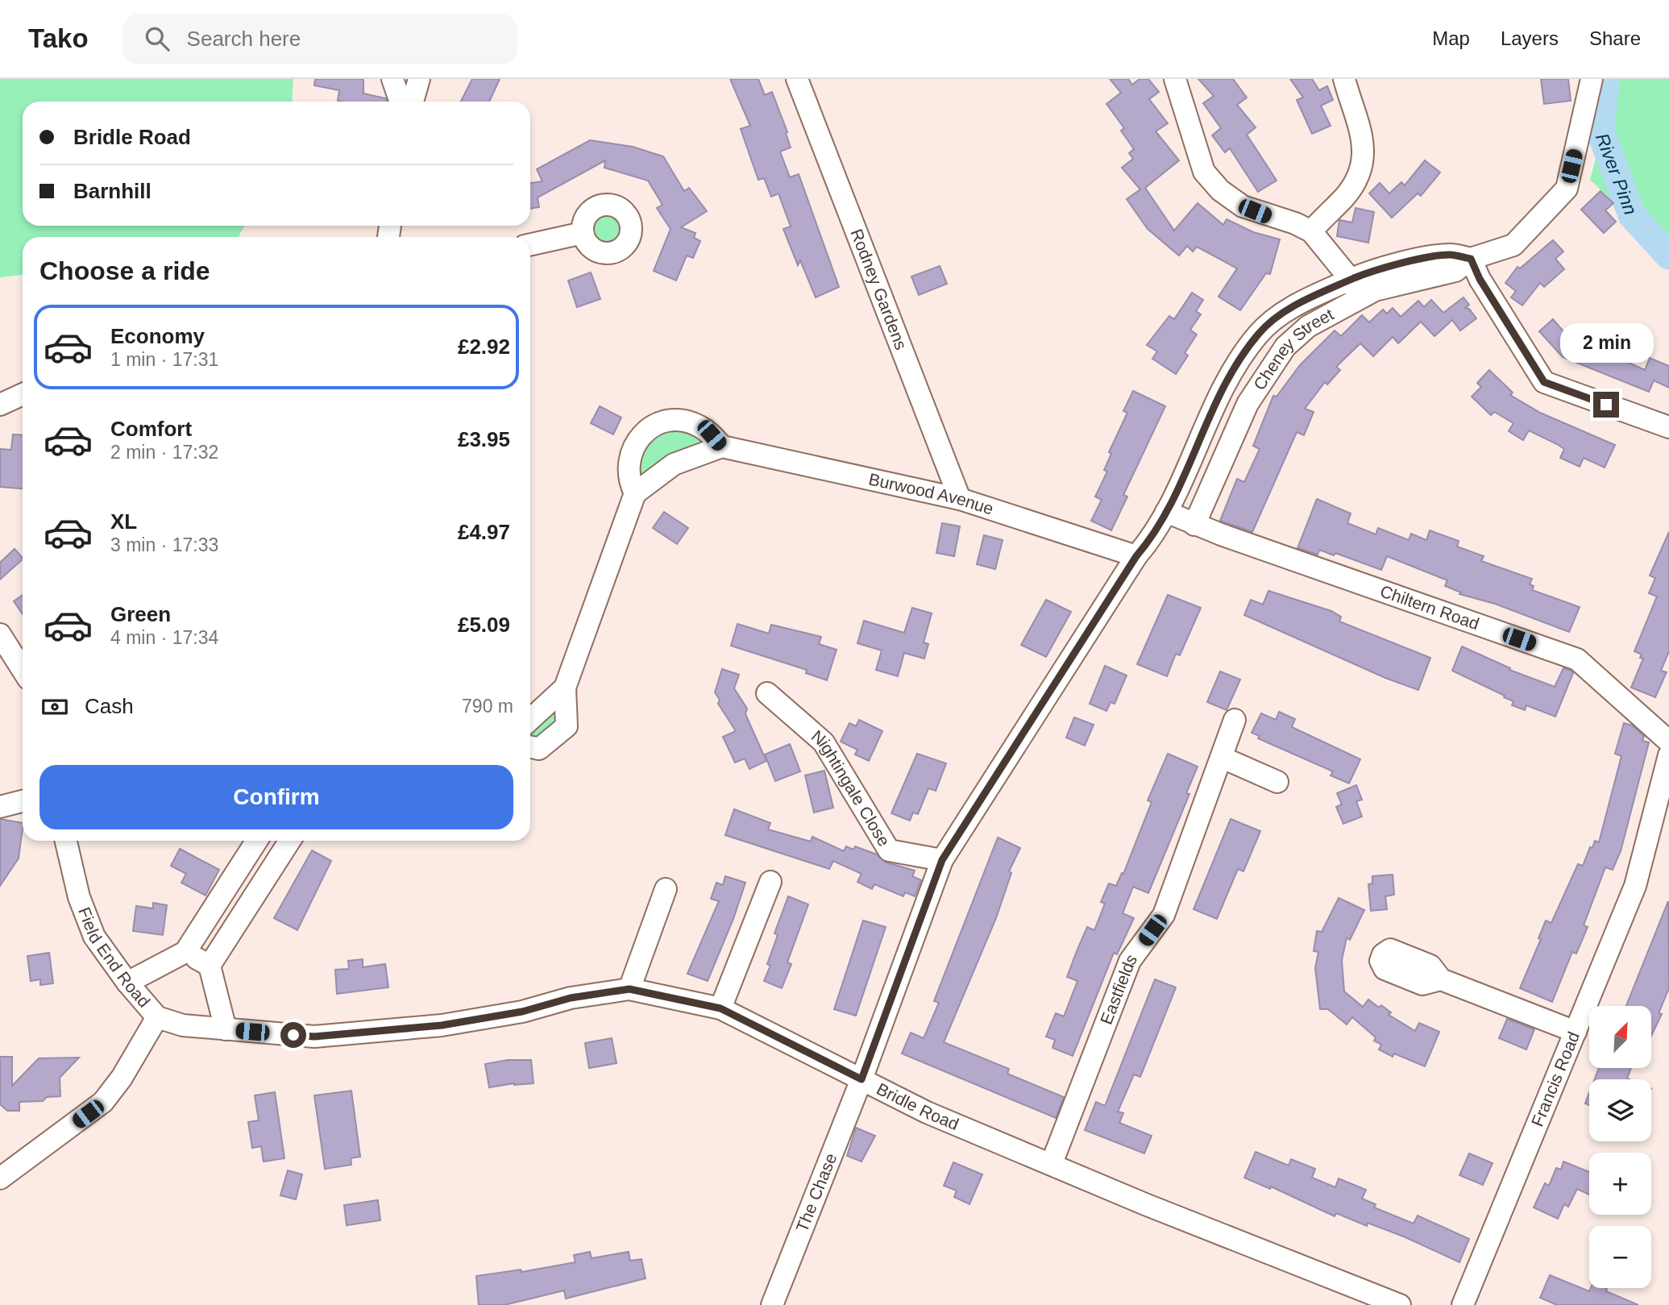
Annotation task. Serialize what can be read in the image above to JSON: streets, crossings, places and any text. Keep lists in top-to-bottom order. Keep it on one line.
{"streets":{"street":["Rodney Gardens","Cheney Street","Burwood Avenue","Chiltern Road","Nightingale Close","Field End Road","Eastfields","Francis Road","Bridle Road","The Chase"]},"crossings":[["Rodney Gardens","Burwood Avenue"],["Cheney Street","Burwood Avenue"],["Cheney Street","Chiltern Road"],["Cheney Street","Nightingale Close"],["Cheney Street","Bridle Road"],["Cheney Street","The Chase"],["Field End Road","Bridle Road"],["Eastfields","Bridle Road"],["Bridle Road","The Chase"]],"water":["River Pinn"],"north":"top right","page":{"header":"Tako","search":"Search here","nav":["Map","Layers","Share"],"banner":["Bridle Road","Barnhill"],"heading":"Choose a ride","list":[{"name":"Economy","note":"1 min · 17:31","value":"£2.92"},{"name":"Comfort","note":"2 min · 17:32","value":"£3.95"},{"name":"XL","note":"3 min · 17:33","value":"£4.97"},{"name":"Green","note":"4 min · 17:34","value":"£5.09"}],"bubble":"2 min","pay":["Cash","790 m"],"buttons":"Confirm","map_buttons":["+","−"]}}
